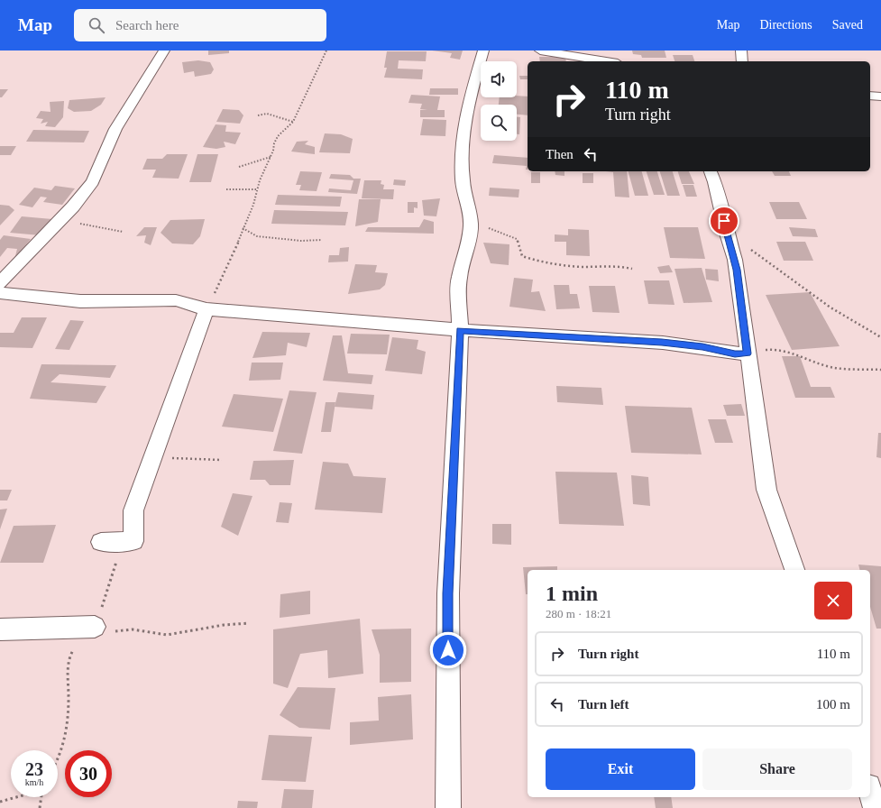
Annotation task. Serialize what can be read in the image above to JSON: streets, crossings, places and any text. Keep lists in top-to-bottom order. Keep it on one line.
{"page":{"header":"Map","search":"Search here","nav":["Map","Directions","Saved"],"turn":["110 m","Turn right"],"then":"Then","heading":["1 min","280 m · 18:21"],"list":[{"name":"Turn right","value":"110 m"},{"name":"Turn left","value":"100 m"}],"buttons":["Exit","Share"],"speed":"23 km/h","limit":"30"}}
